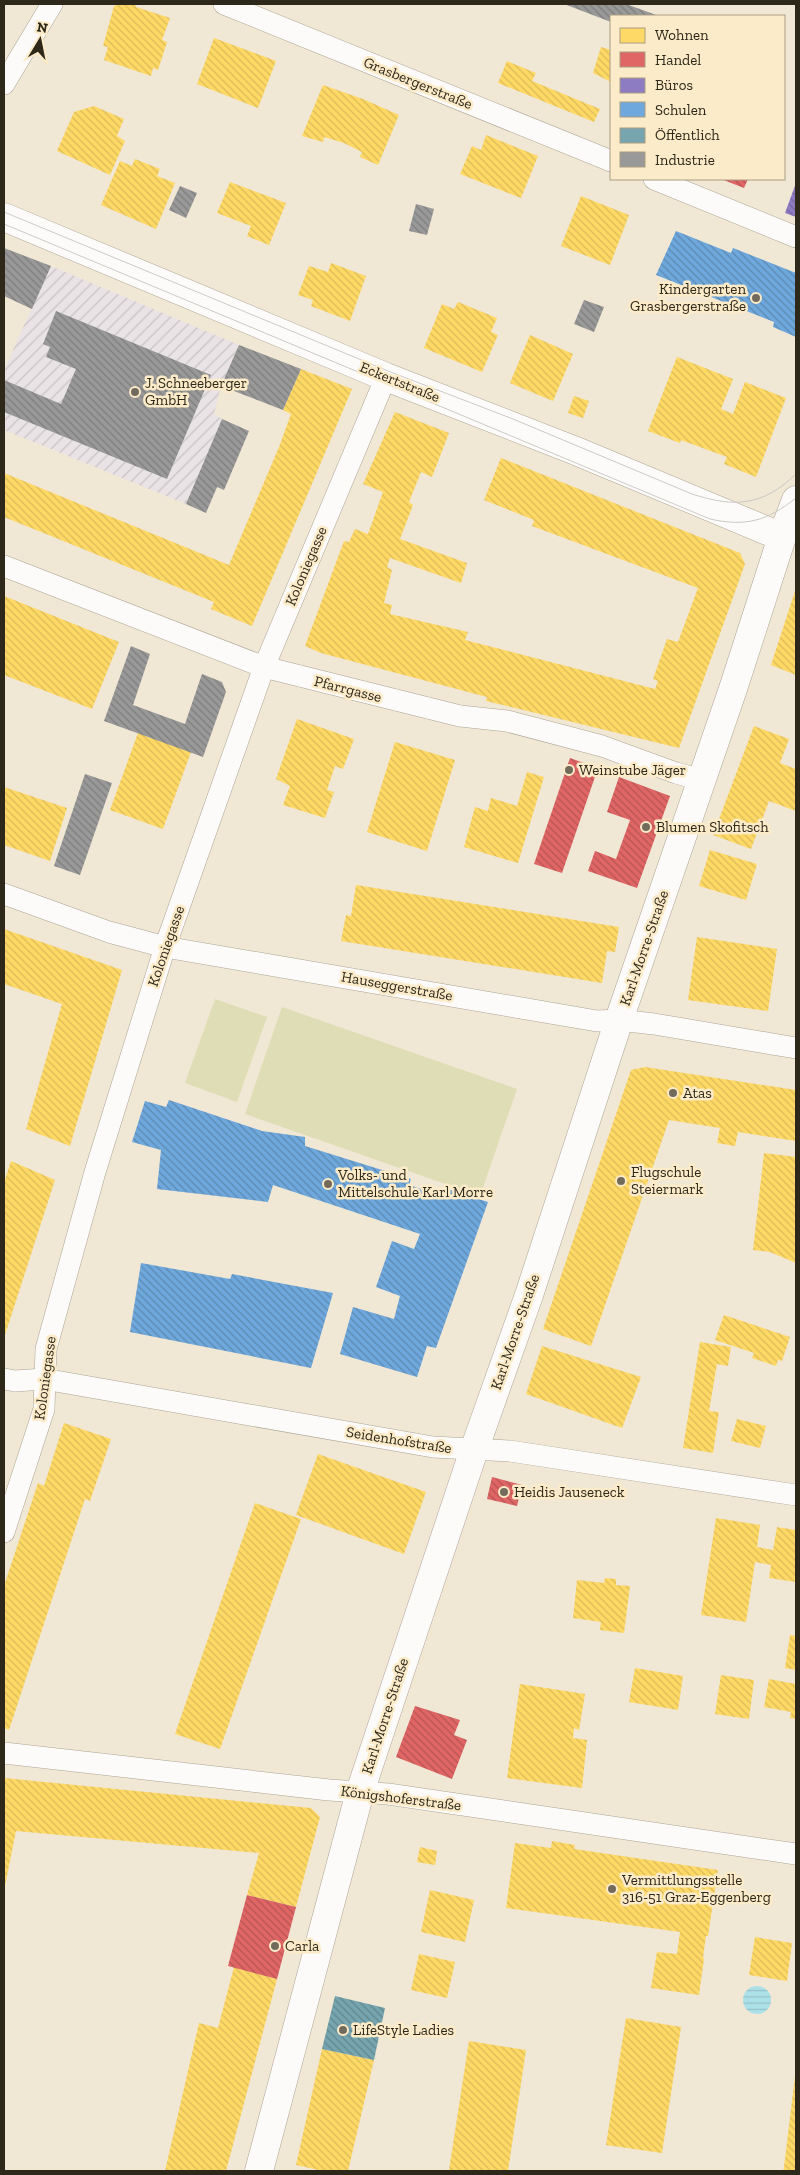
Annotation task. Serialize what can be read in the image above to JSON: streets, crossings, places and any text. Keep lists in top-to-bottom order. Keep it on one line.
{"streets":{"main road":["Eckertstraße","Karl-Morre-Straße"],"street":["Grasbergerstraße","Koloniegasse","Pfarrgasse","Hauseggerstraße","Seidenhofstraße","Königshoferstraße"]},"crossings":[["Eckertstraße","Koloniegasse"],["Eckertstraße","Karl-Morre-Straße"],["Koloniegasse","Pfarrgasse"],["Koloniegasse","Hauseggerstraße"],["Koloniegasse","Seidenhofstraße"],["Pfarrgasse","Karl-Morre-Straße"],["Karl-Morre-Straße","Hauseggerstraße"],["Karl-Morre-Straße","Seidenhofstraße"],["Karl-Morre-Straße","Königshoferstraße"]],"places":["Kindergarten Grasbergerstraße","J. Schneeberger GmbH","Weinstube Jäger","Blumen Skofitsch","Atas","Flugschule Steiermark","Volks- und Mittelschule Karl Morre","Heidis Jauseneck","Vermittlungsstelle 316-51 Graz-Eggenberg","Carla","LifeStyle Ladies"],"legend":["Wohnen","Handel","Büros","Schulen","Öffentlich","Industrie"],"north":"top"}
